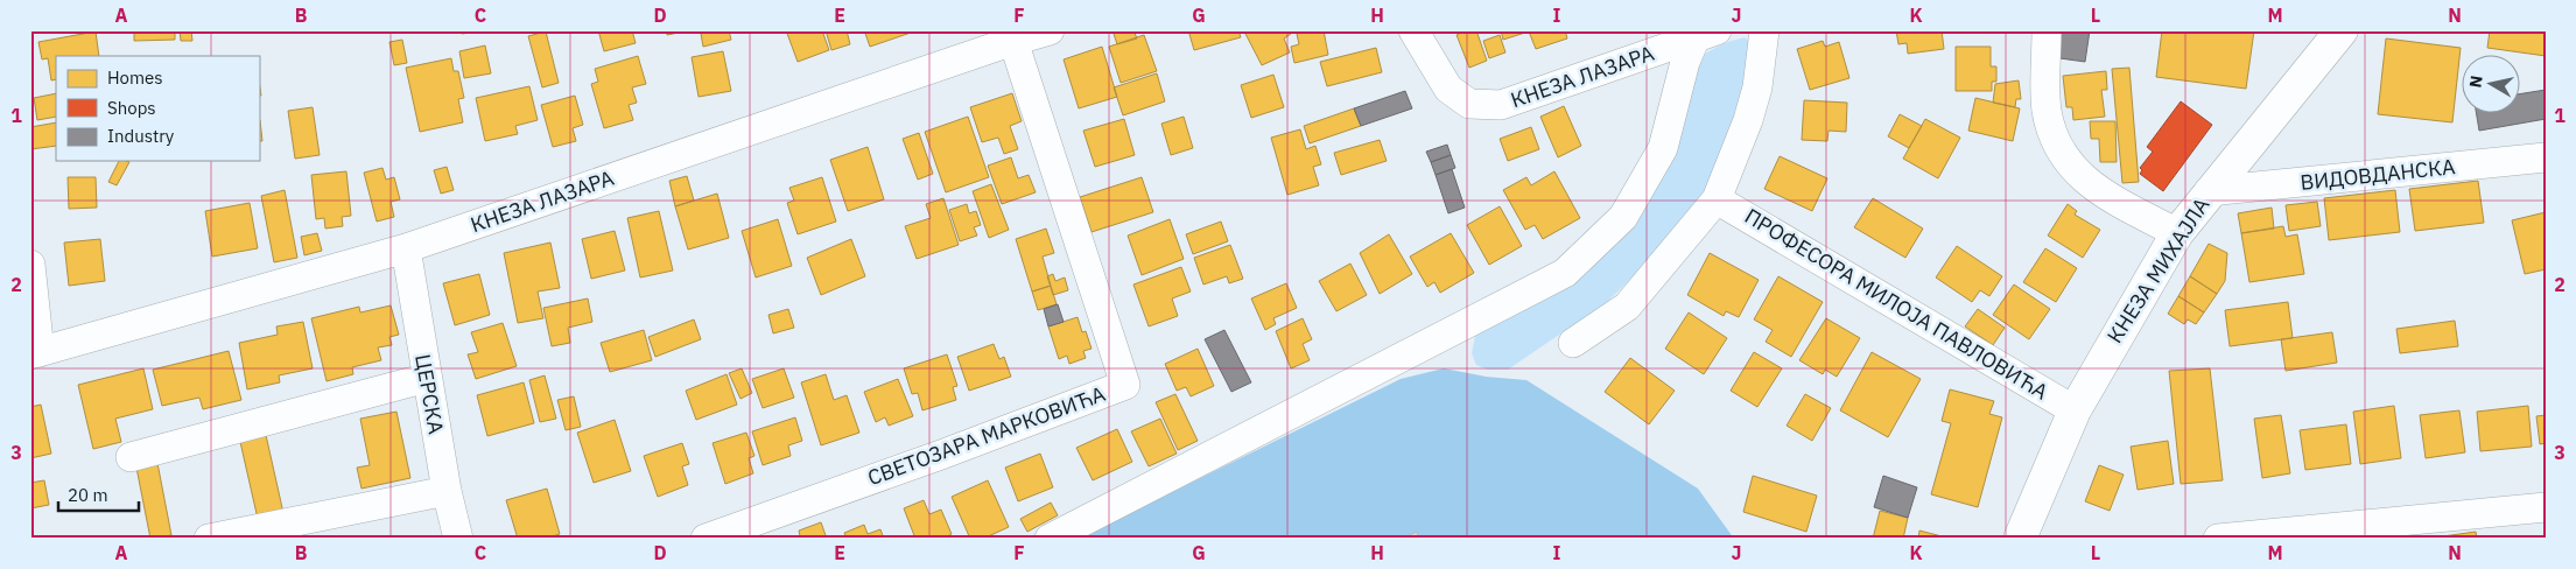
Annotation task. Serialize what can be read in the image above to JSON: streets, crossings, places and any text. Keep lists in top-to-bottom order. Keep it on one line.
{"streets":{"main road":["КНЕЗА МИХАЈЛА"],"street":["КНЕЗА ЛАЗАРА","ВИДОВДАНСКА","ПРОФЕСОРА МИЛОЈА ПАВЛОВИЋА","ЦЕРСКА","СВЕТОЗАРА МАРКОВИЋА"]},"crossings":[["КНЕЗА ЛАЗАРА","ЦЕРСКА"],["КНЕЗА ЛАЗАРА","СВЕТОЗАРА МАРКОВИЋА"],["ВИДОВДАНСКА","КНЕЗА МИХАЈЛА"],["КНЕЗА МИХАЈЛА","ПРОФЕСОРА МИЛОЈА ПАВЛОВИЋА"]],"legend":["Homes","Shops","Industry"],"scale_bar":"20 m","north":"left","grid":{"columns":["A","B","C","D","E","F","G","H","I","J","K","L","M","N"],"rows":["1","2","3"]}}
